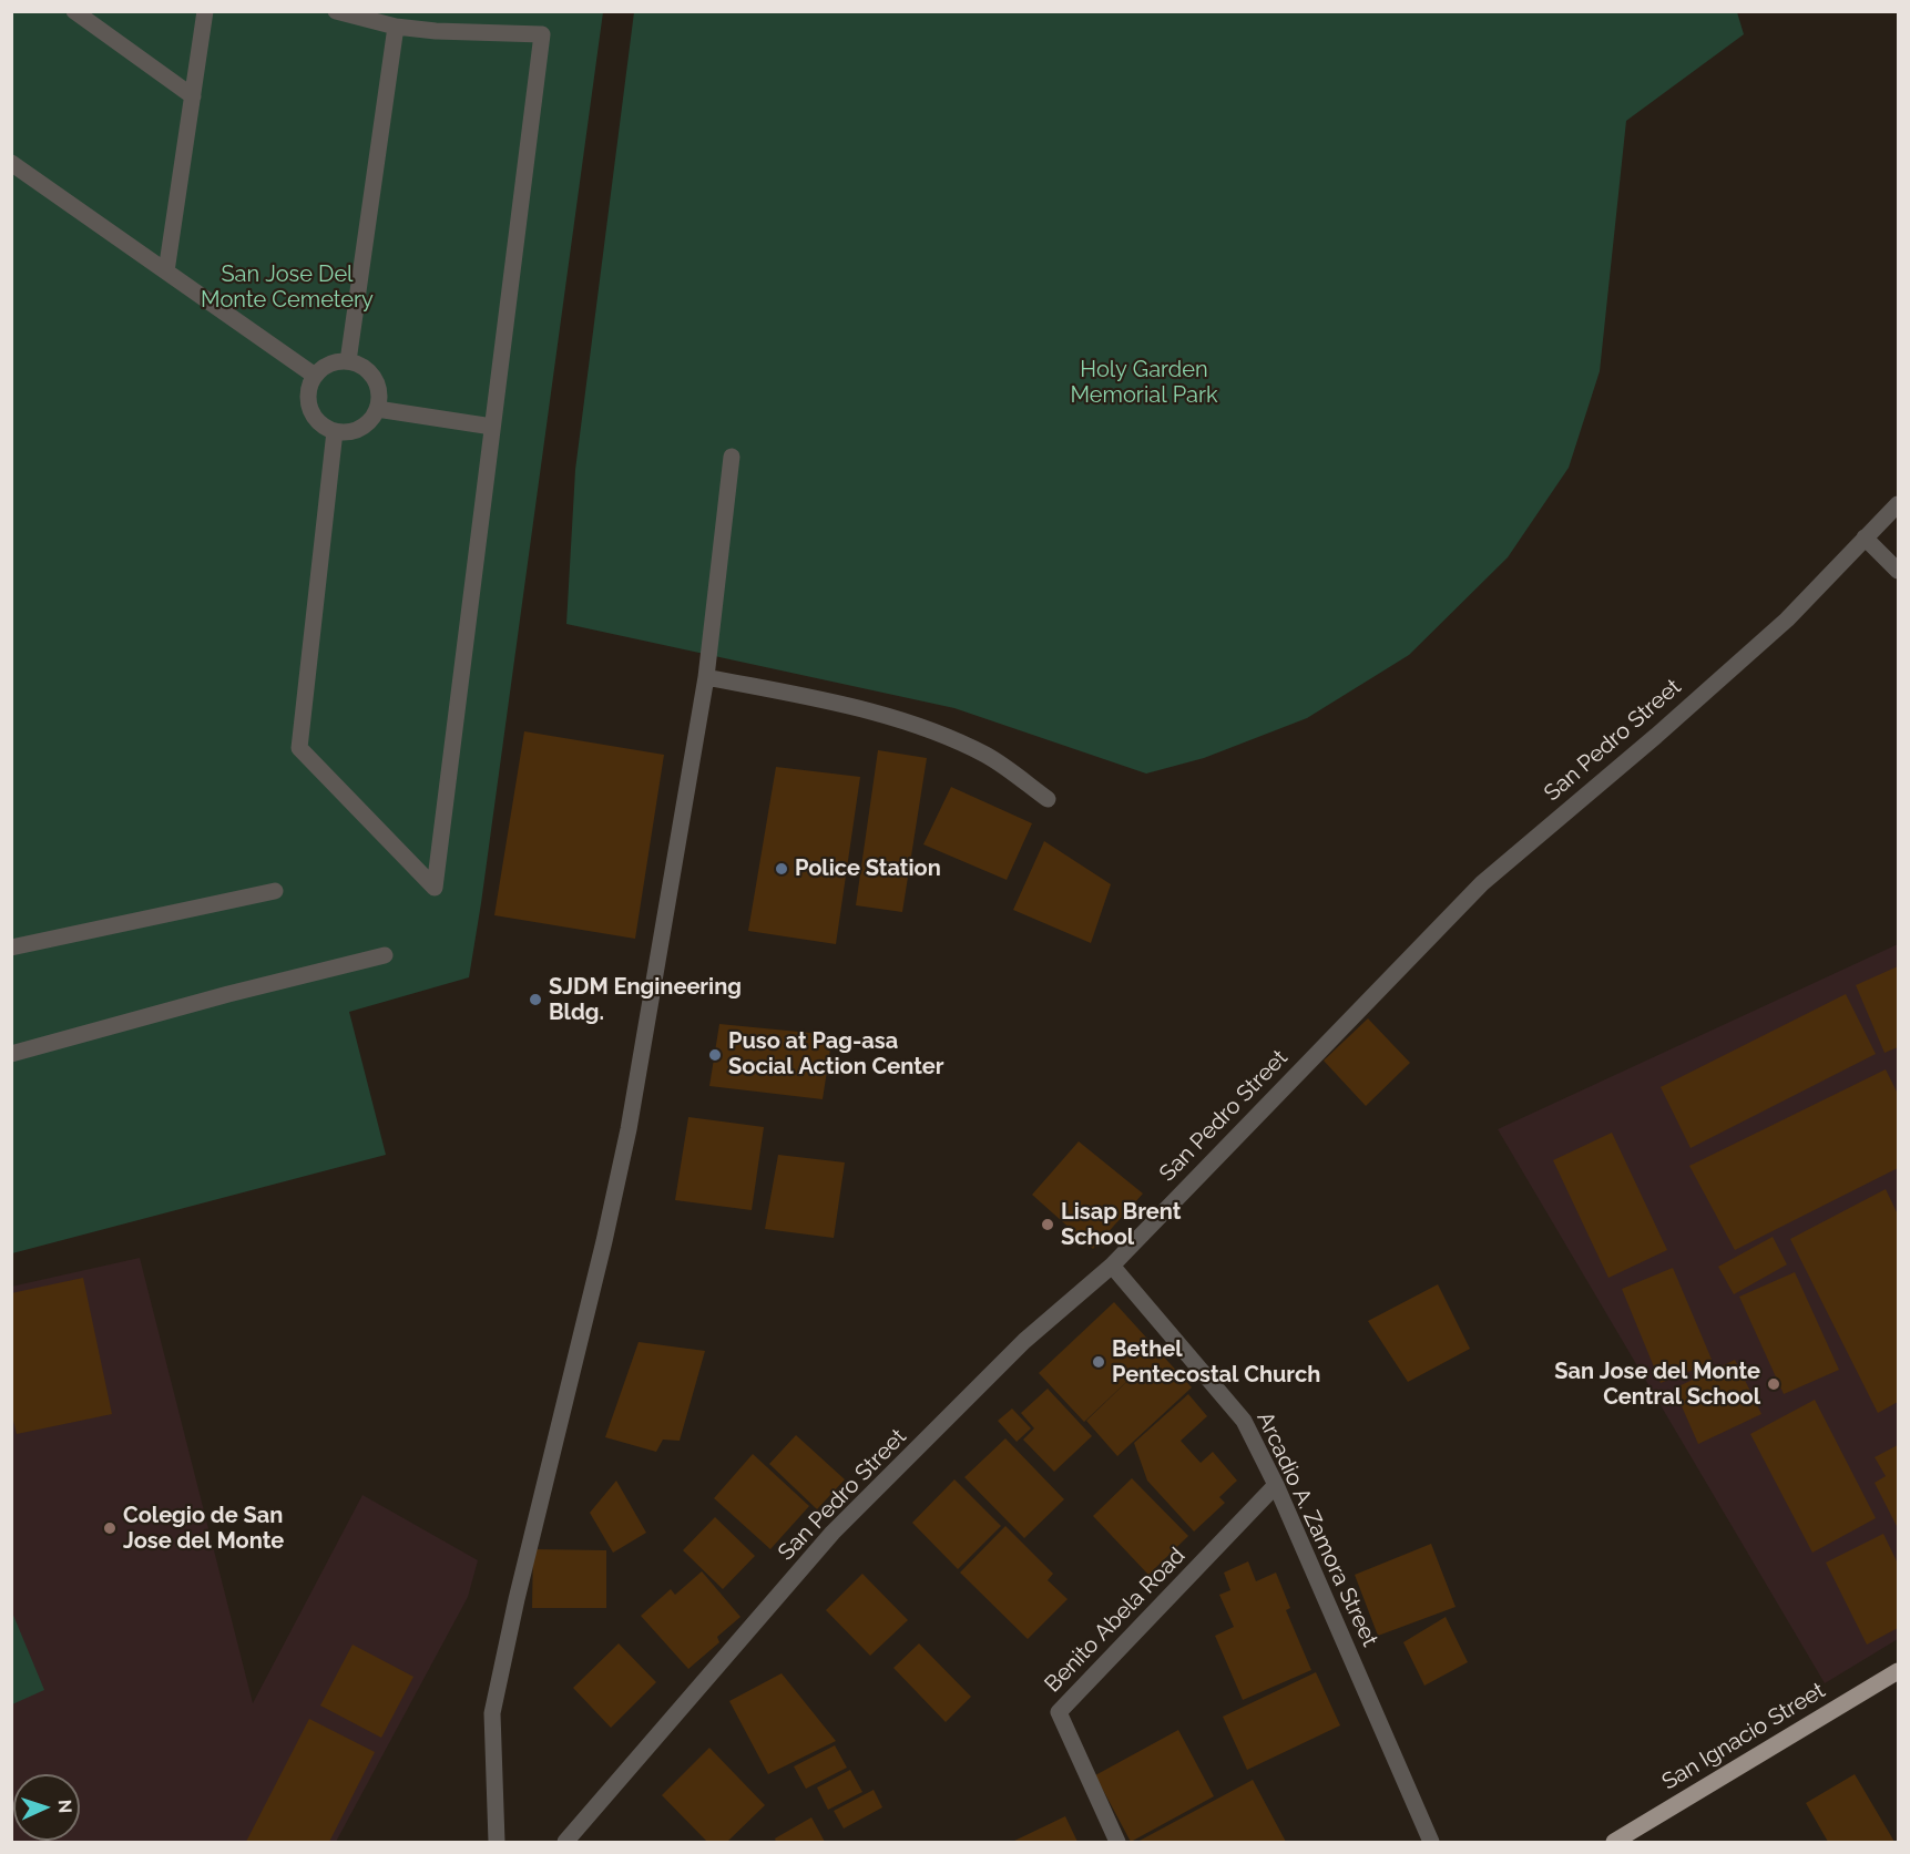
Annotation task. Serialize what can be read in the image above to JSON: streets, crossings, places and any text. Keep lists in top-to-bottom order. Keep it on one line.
{"streets":{"main road":["San Ignacio Street"],"street":["San Pedro Street","Arcadio A. Zamora Street","Benito Abela Road"]},"crossings":[["San Pedro Street","Arcadio A. Zamora Street"],["Arcadio A. Zamora Street","Benito Abela Road"]],"parks":["San Jose Del Monte Cemetery","Holy Garden Memorial Park"],"places":["Police Station","SJDM Engineering Bldg.","Puso at Pag-asa Social Action Center","Lisap Brent School","Bethel Pentecostal Church","San Jose del Monte Central School","Colegio de San Jose del Monte"],"north":"right"}
